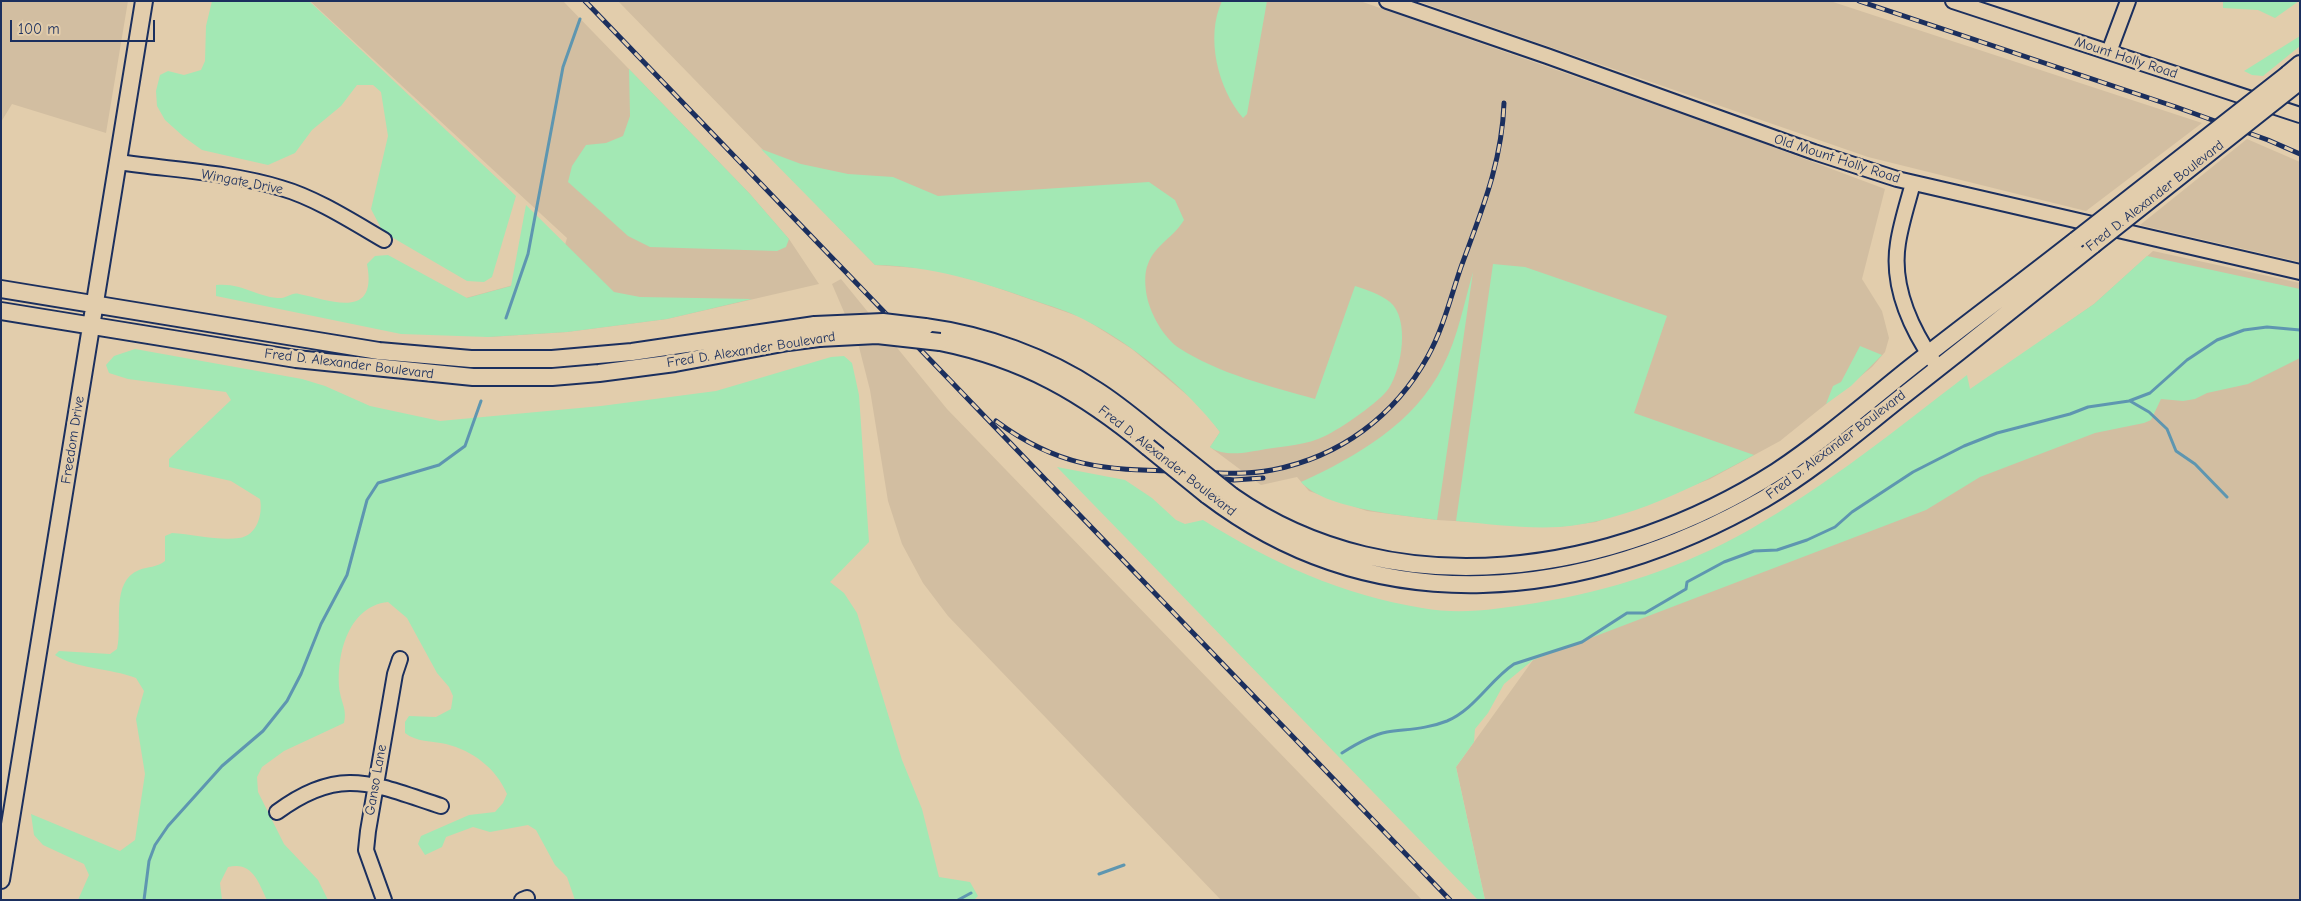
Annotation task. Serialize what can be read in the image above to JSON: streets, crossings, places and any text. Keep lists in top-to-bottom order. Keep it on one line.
{"streets":{"main road":["Fred D. Alexander Boulevard","Freedom Drive"],"street":["Mount Holly Road","Old Mount Holly Road","Wingate Drive","Ganso Lane"]},"crossings":[["Wingate Drive","Freedom Drive"],["Fred D. Alexander Boulevard","Freedom Drive"]],"scale_bar":"100 m"}
